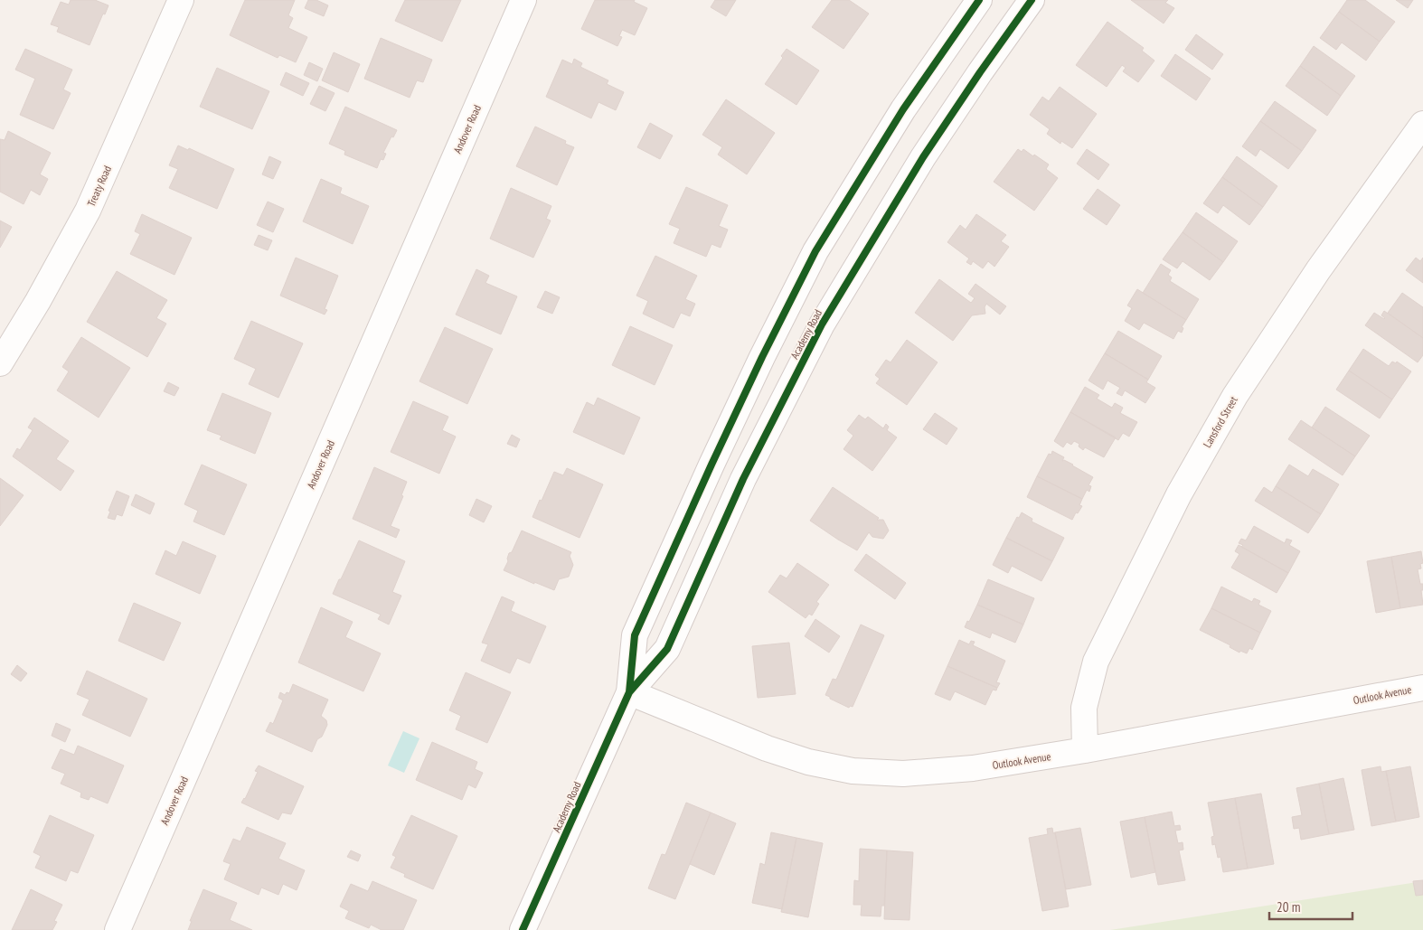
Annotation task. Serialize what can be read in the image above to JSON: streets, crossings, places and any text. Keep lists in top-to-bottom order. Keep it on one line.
{"streets":{"street":["Andover Road","Treaty Road","Academy Road","Lansford Street","Outlook Avenue"]},"crossings":[["Academy Road","Outlook Avenue"],["Lansford Street","Outlook Avenue"]],"scale_bar":"20 m"}
